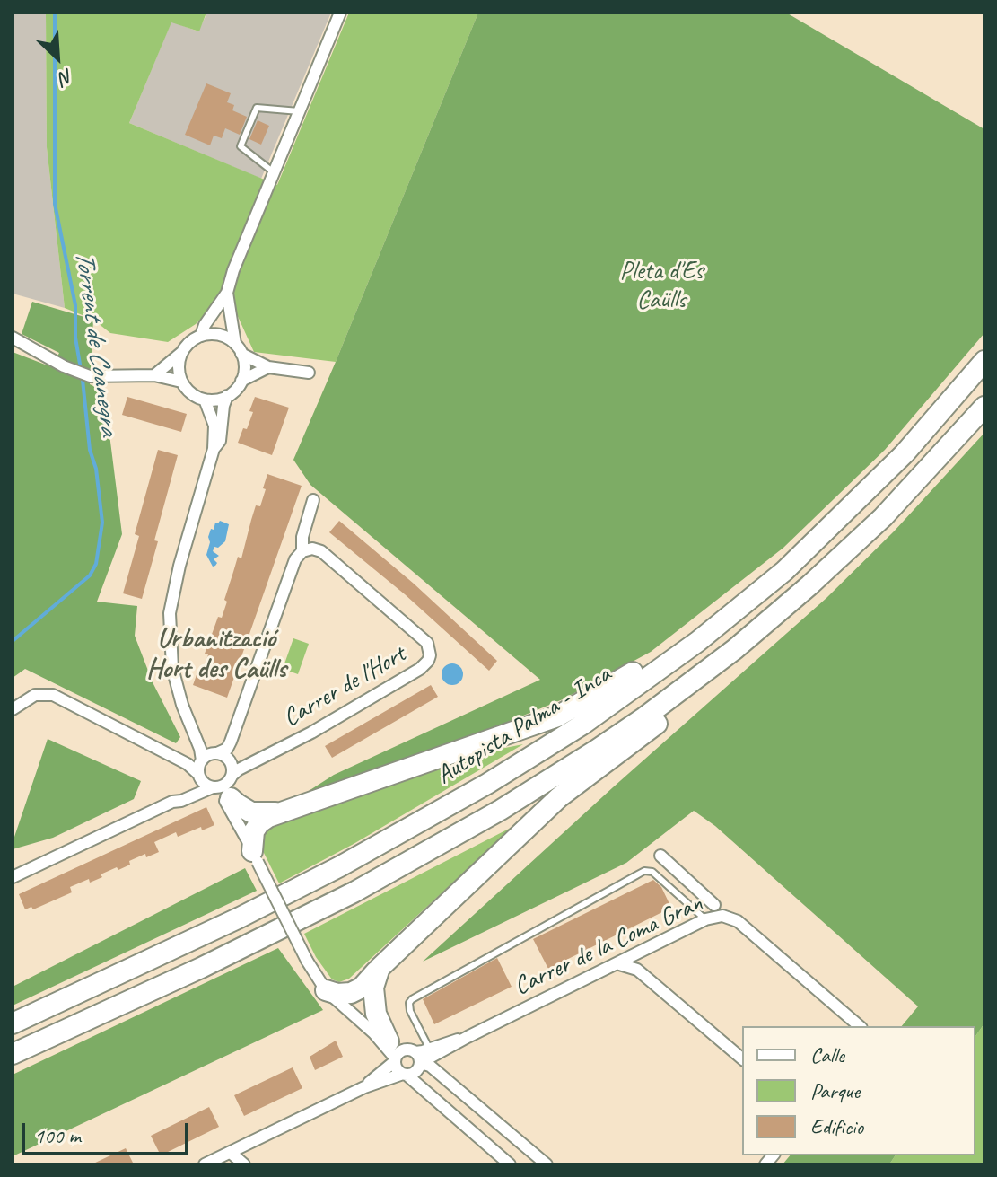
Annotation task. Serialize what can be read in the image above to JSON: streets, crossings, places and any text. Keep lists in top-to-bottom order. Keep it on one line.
{"streets":{"highway":["Autopista Palma - Inca"],"street":["Carrer de l'Hort","Carrer de la Coma Gran"]},"districts":["Urbanització Hort des Caülls"],"water":["Torrent de Coanegra"],"parks":["Pleta d'Es Caülls"],"legend":["Calle","Parque","Edificio"],"scale_bar":"100 m","north":"bottom right"}
